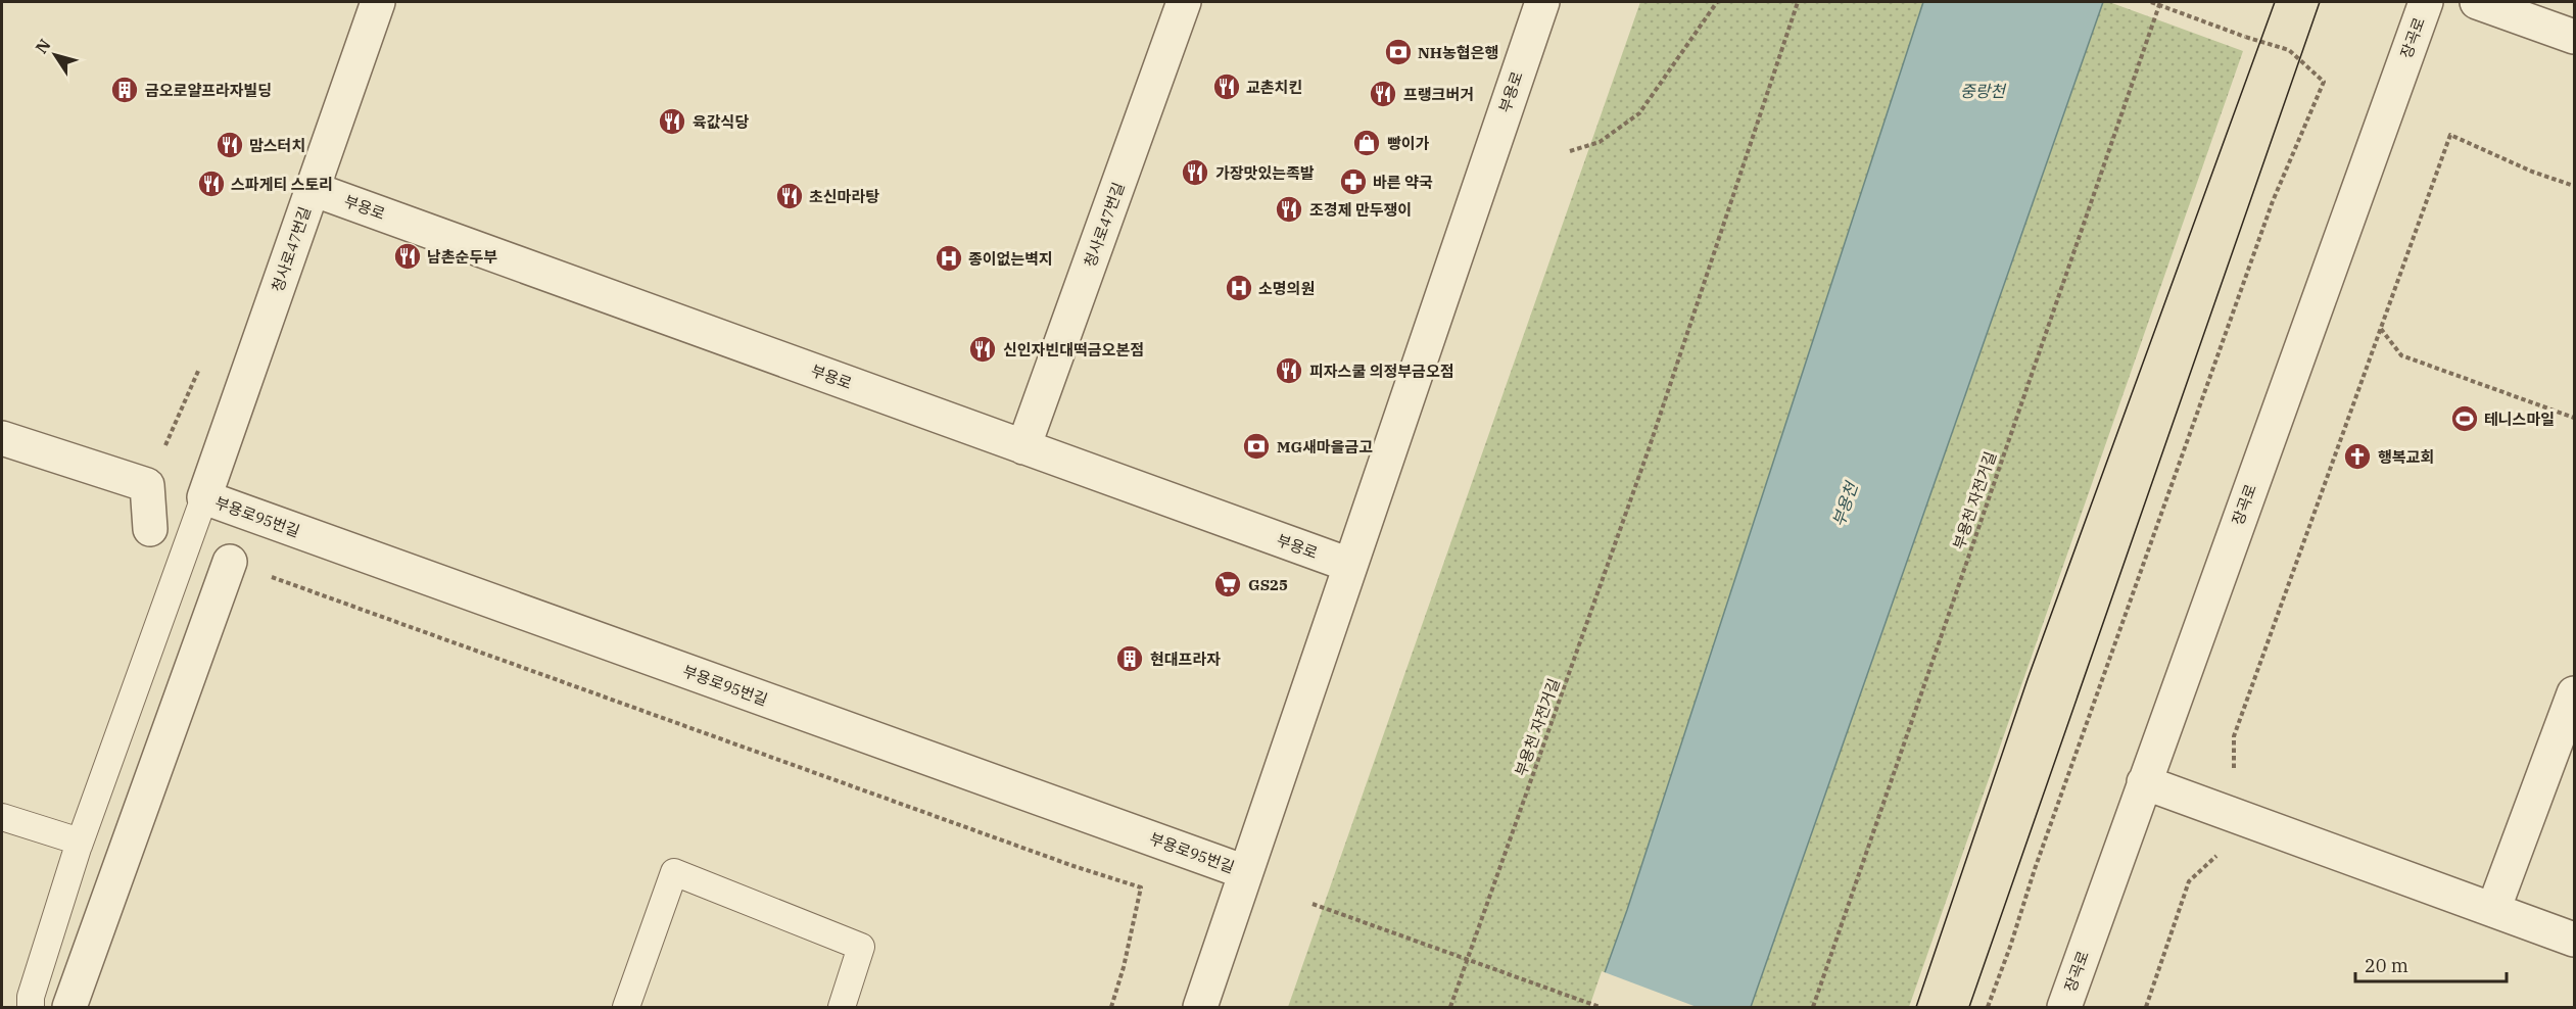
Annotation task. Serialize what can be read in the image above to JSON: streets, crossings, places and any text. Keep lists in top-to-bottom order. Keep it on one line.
{"streets":{"street":["장곡로","부용로","청사로47번길","부용로95번길"],"path":["부용천 자전거길"]},"crossings":[["부용로","청사로47번길"],["부용로","부용로95번길"],["청사로47번길","부용로95번길"]],"water":["중랑천","부용천"],"places":{"bank":["NH농협은행","MG새마을금고"],"restaurant":["교촌치킨","프랭크버거","육값식당","맘스터치","가장맛있는족발","스파게티 스토리","초신마라탕","조경제 만두쟁이","남촌순두부","신인자빈대떡금오본점","피자스쿨 의정부금오점"],"building":["금오로얄프라자빌딩","현대프라자"],"shop":["빵이가"],"pharmacy":["바른 약국"],"hospital":["종이없는벽지","소명의원"],"sports":["테니스마일"],"church":["행복교회"],"supermarket":["GS25"]},"scale_bar":"20 m","north":"top left"}
